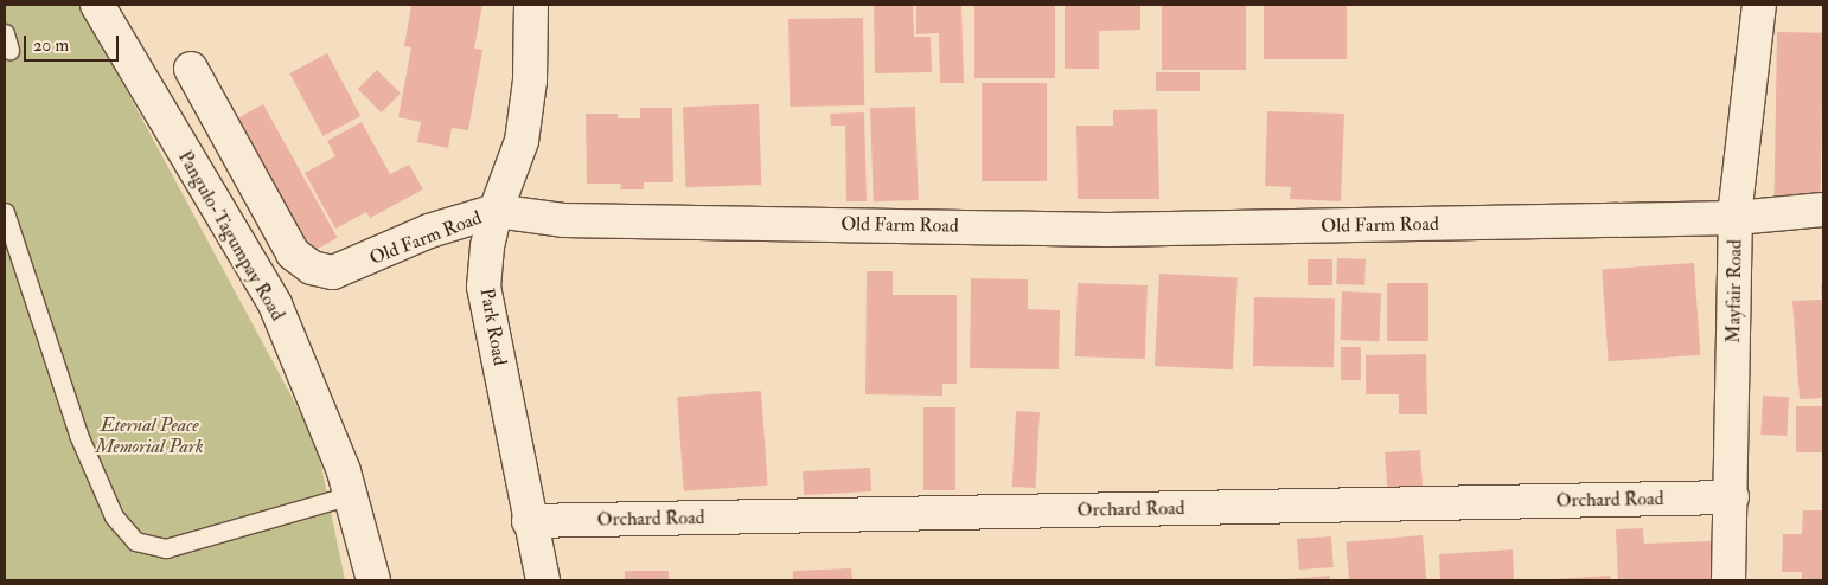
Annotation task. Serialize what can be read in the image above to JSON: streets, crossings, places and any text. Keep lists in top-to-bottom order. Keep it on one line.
{"streets":{"street":["Old Farm Road","Pangulo-Tagumpay Road","Mayfair Road","Park Road","Orchard Road"]},"crossings":[["Old Farm Road","Mayfair Road"],["Old Farm Road","Park Road"],["Mayfair Road","Orchard Road"],["Park Road","Orchard Road"]],"parks":["Eternal Peace Memorial Park"],"scale_bar":"20 m"}
